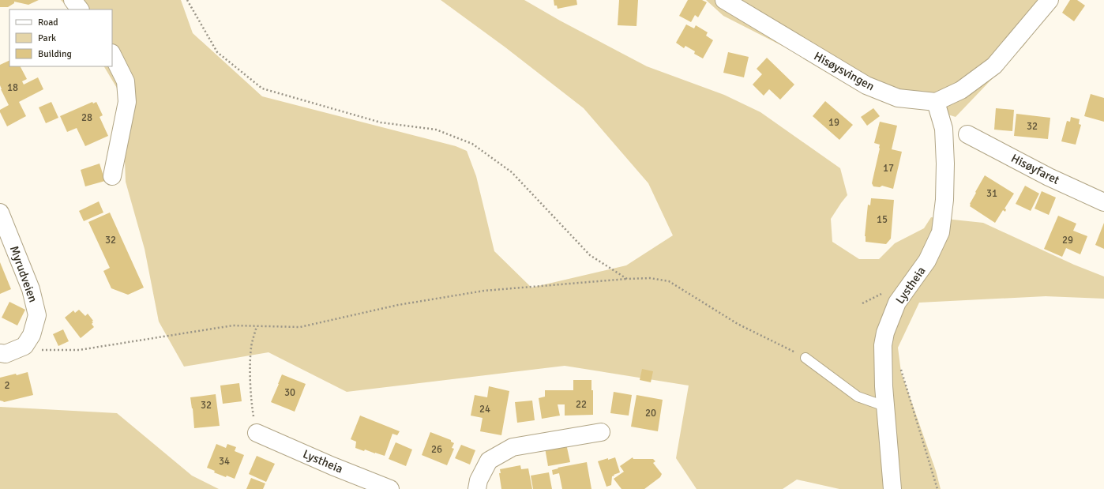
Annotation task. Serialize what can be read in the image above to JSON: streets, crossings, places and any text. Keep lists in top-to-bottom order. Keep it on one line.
{"streets":{"street":["Hisøysvingen","Hisøyfaret","Myrudveien","Lystheia"]},"crossings":[["Hisøysvingen","Lystheia"]],"house_numbers":["18","28","19","32","17","31","15","32","29","2","30","22","32","24","20","26","34"],"legend":["Road","Park","Building"]}
